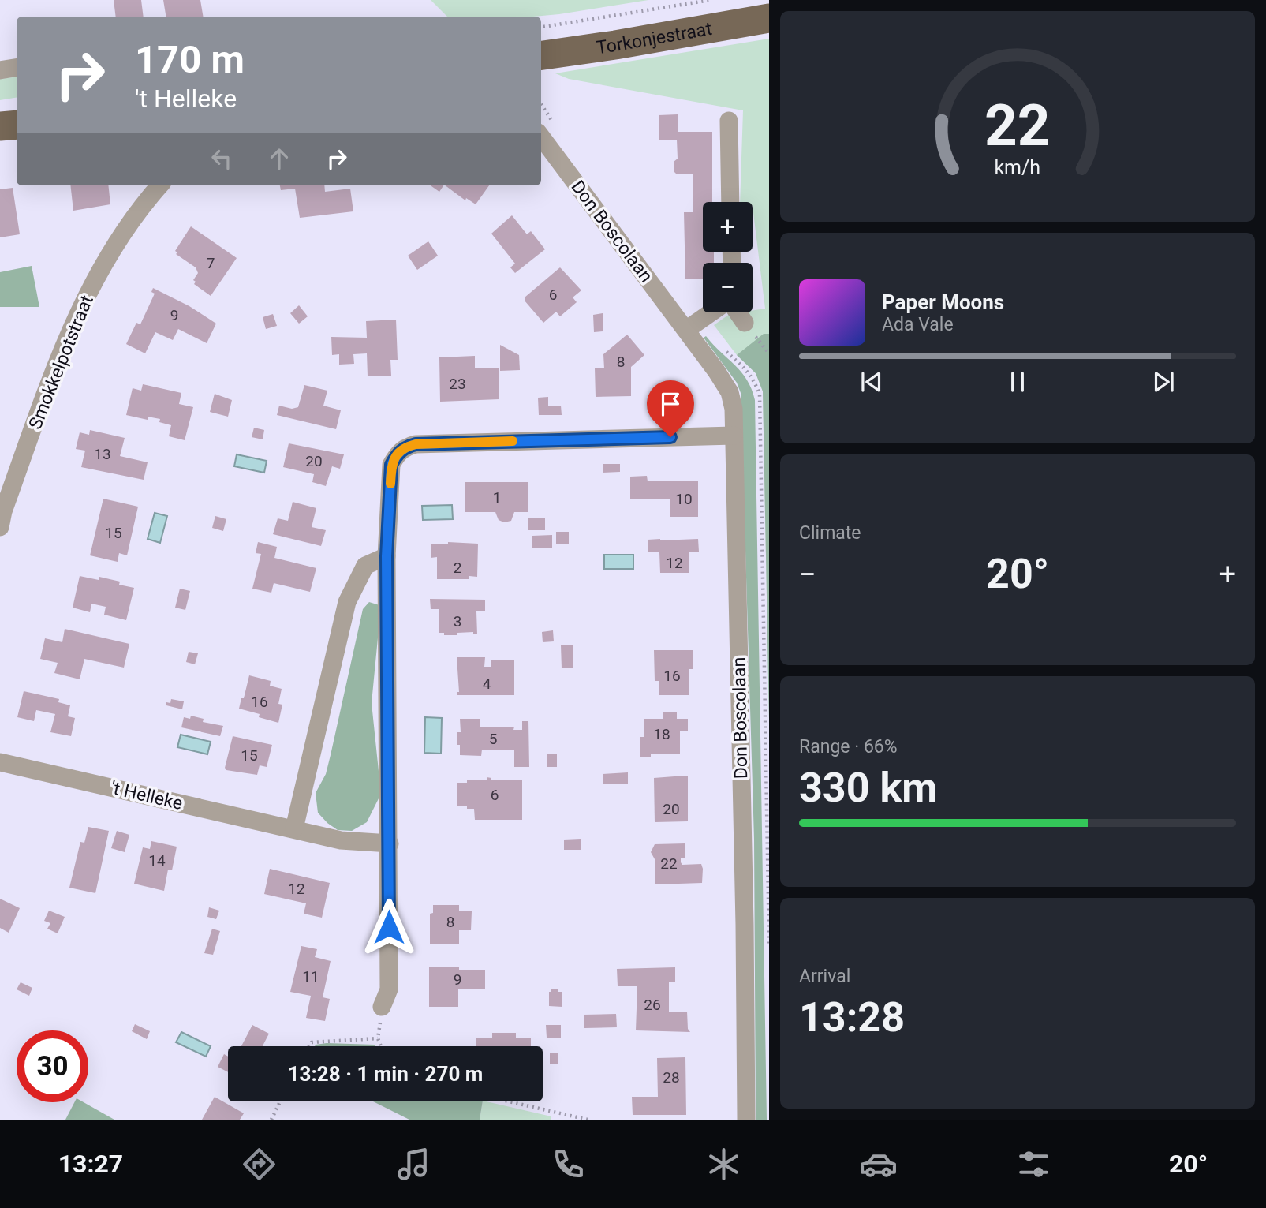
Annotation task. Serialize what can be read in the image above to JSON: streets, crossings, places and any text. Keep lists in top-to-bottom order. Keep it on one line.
{"streets":{"main road":["Torkonjestraat"],"street":["Don Boscolaan","Smokkelpotstraat","'t Helleke"]},"house_numbers":["7","6","9","8","23","13","20","1","10","15","12","2","3","16","4","16","18","5","15","6","20","14","22","12","8","11","9","26","28"],"page":{"turn":["170 m","'t Helleke"],"map_buttons":["+","−"],"song":["Paper Moons","Ada Vale"],"tile":["Climate",["Range · 66%","330 km"],["Arrival","13:28"]],"heat":["−","20°","+"],"limit":"30","trip":"13:28 · 1 min · 270 m","tabs":["13:27","20°"],"gauge":["22","km/h"]}}
